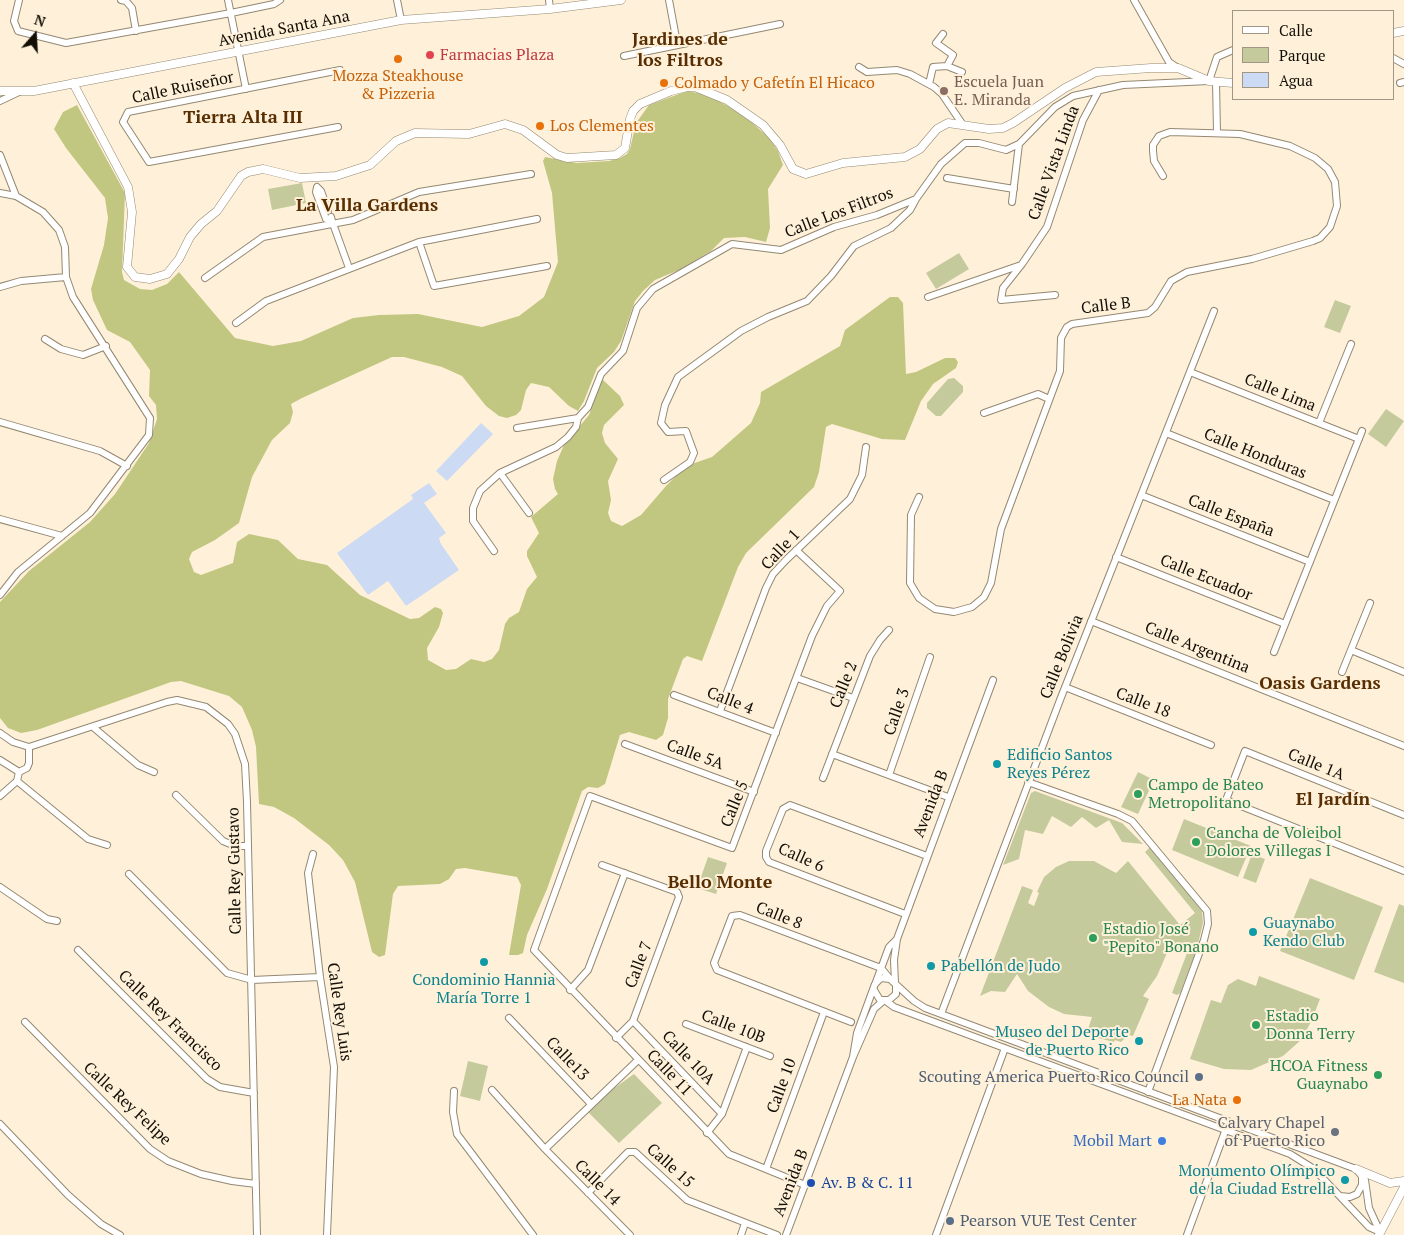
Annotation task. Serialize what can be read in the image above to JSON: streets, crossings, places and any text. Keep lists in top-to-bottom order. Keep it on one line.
{"streets":{"street":["Avenida Santa Ana","Calle Ruiseñor","Calle Vista Linda","Calle Los Filtros","Calle B","Calle Lima","Calle Honduras","Calle España","Calle 1","Calle Ecuador","Calle Argentina","Calle Bolivia","Calle 2","Calle 4","Calle 18","Calle 3","Calle 5A","Calle 1A","Calle 5","Avenida B","Calle 6","Calle Rey Gustavo","Calle 8","Calle 7","Calle Rey Luis","Calle Rey Francisco","Calle 10B","Calle 10A","Calle13","Calle 11","Calle 10","Calle Rey Felipe","Calle 15","Calle 14"]},"crossings":[["Calle Lima","Calle Bolivia"],["Calle Honduras","Calle Bolivia"],["Calle España","Calle Bolivia"],["Calle 1","Calle 4"],["Calle 1","Calle 5"],["Calle Ecuador","Calle Bolivia"],["Calle Argentina","Calle Bolivia"],["Calle Bolivia","Calle 18"],["Calle 4","Calle 5"],["Calle 5A","Calle 5"],["Calle 5","Calle 11"],["Avenida B","Calle 6"],["Avenida B","Calle 8"],["Avenida B","Calle 11"],["Calle Rey Gustavo","Calle Rey Francisco"],["Calle Rey Gustavo","Calle Rey Felipe"],["Calle 8","Calle 10"],["Calle 7","Calle 10A"],["Calle 7","Calle 11"],["Calle 10B","Calle 10A"],["Calle 10A","Calle 11"],["Calle 11","Calle 10"],["Calle 15","Calle 14"]],"districts":["Jardines de los Filtros","Tierra Alta III","La Villa Gardens","Oasis Gardens","El Jardín","Bello Monte"],"places":["Farmacias Plaza","Mozza Steakhouse & Pizzeria","Colmado y Cafetín El Hicaco","Escuela Juan E. Miranda","Los Clementes","Edificio Santos Reyes Pérez","Campo de Bateo Metropolitano","Cancha de Voleibol Dolores Villegas I","Guaynabo Kendo Club","Estadio José \"Pepito\" Bonano","Condominio Hannia María Torre 1","Pabellón de Judo","Estadio Donna Terry","Museo del Deporte de Puerto Rico","HCOA Fitness Guaynabo","Scouting America Puerto Rico Council","La Nata","Calvary Chapel of Puerto Rico","Mobil Mart","Monumento Olímpico de la Ciudad Estrella","Av. B & C. 11","Pearson VUE Test Center"],"legend":["Calle","Parque","Agua"],"north":"top"}
